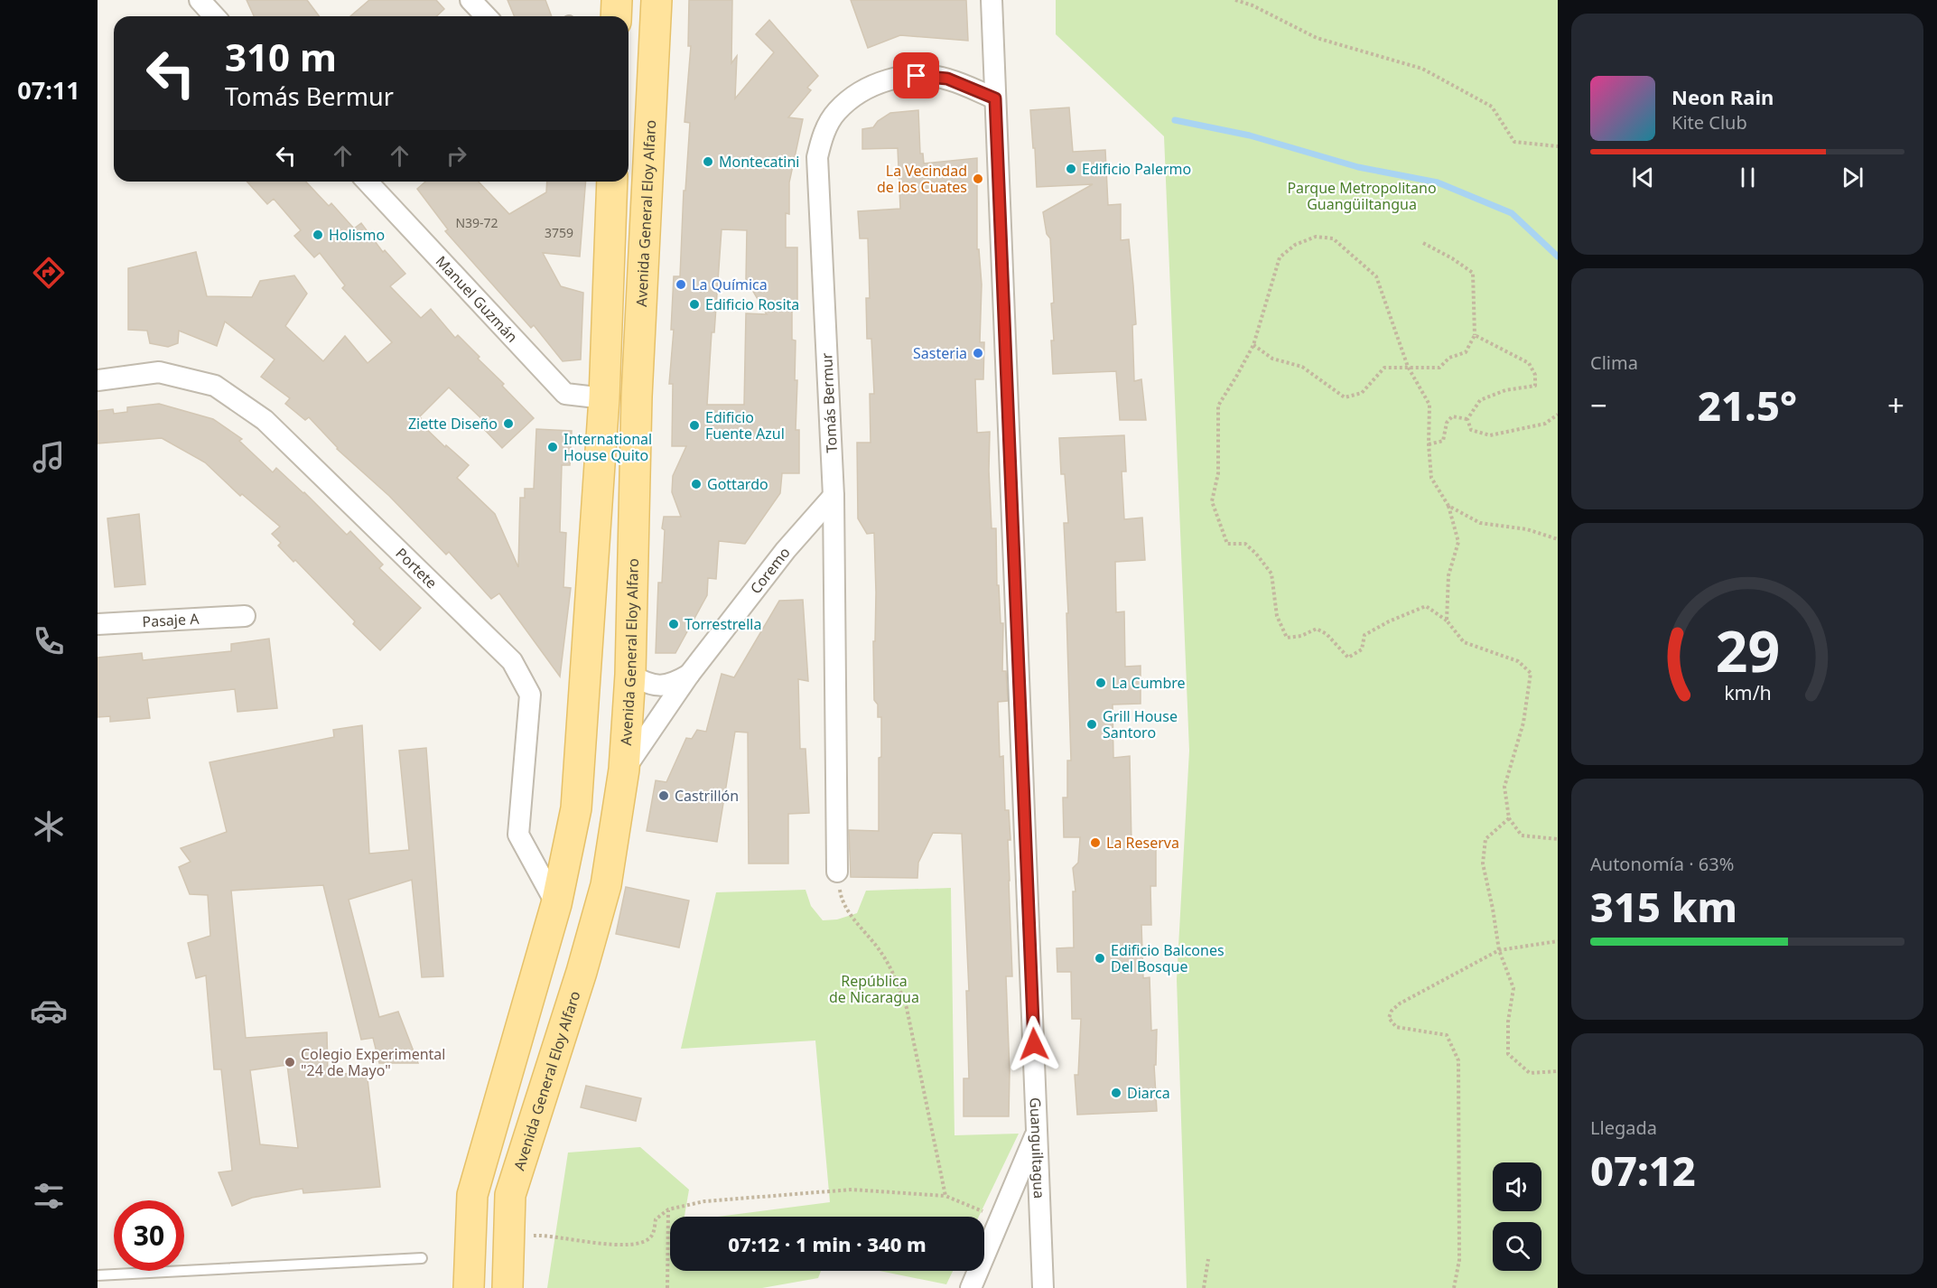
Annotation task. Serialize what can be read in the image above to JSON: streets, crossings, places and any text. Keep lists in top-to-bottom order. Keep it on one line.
{"streets":{"main road":["Avenida General Eloy Alfaro"],"street":["Manuel Guzmán","Tomás Bermur","Portete","Coremo","Pasaje A","Guanguiltagua"]},"crossings":[["Avenida General Eloy Alfaro","Coremo"],["Tomás Bermur","Coremo"],["Tomás Bermur","Guanguiltagua"]],"parks":["Parque Metropolitano Guangüiltangua","República de Nicaragua"],"places":["Montecatini","Edificio Palermo","La Vecindad de los Cuates","Holismo","La Química","Edificio Rosita","Sasteria","Ziette Diseño","Edificio Fuente Azul","International House Quito","Gottardo","Torrestrella","La Cumbre","Grill House Santoro","Castrillón","La Reserva","Edificio Balcones Del Bosque","Colegio Experimental \"24 de Mayo\"","Diarca"],"house_numbers":["N39-72","3759"],"page":{"tabs":"07:11","turn":["310 m","Tomás Bermur"],"song":["Neon Rain","Kite Club"],"tile":["Clima",["Autonomía · 63%","315 km"],["Llegada","07:12"]],"heat":["−","21.5°","+"],"limit":"30","trip":"07:12 · 1 min · 340 m","gauge":["29","km/h"]}}
